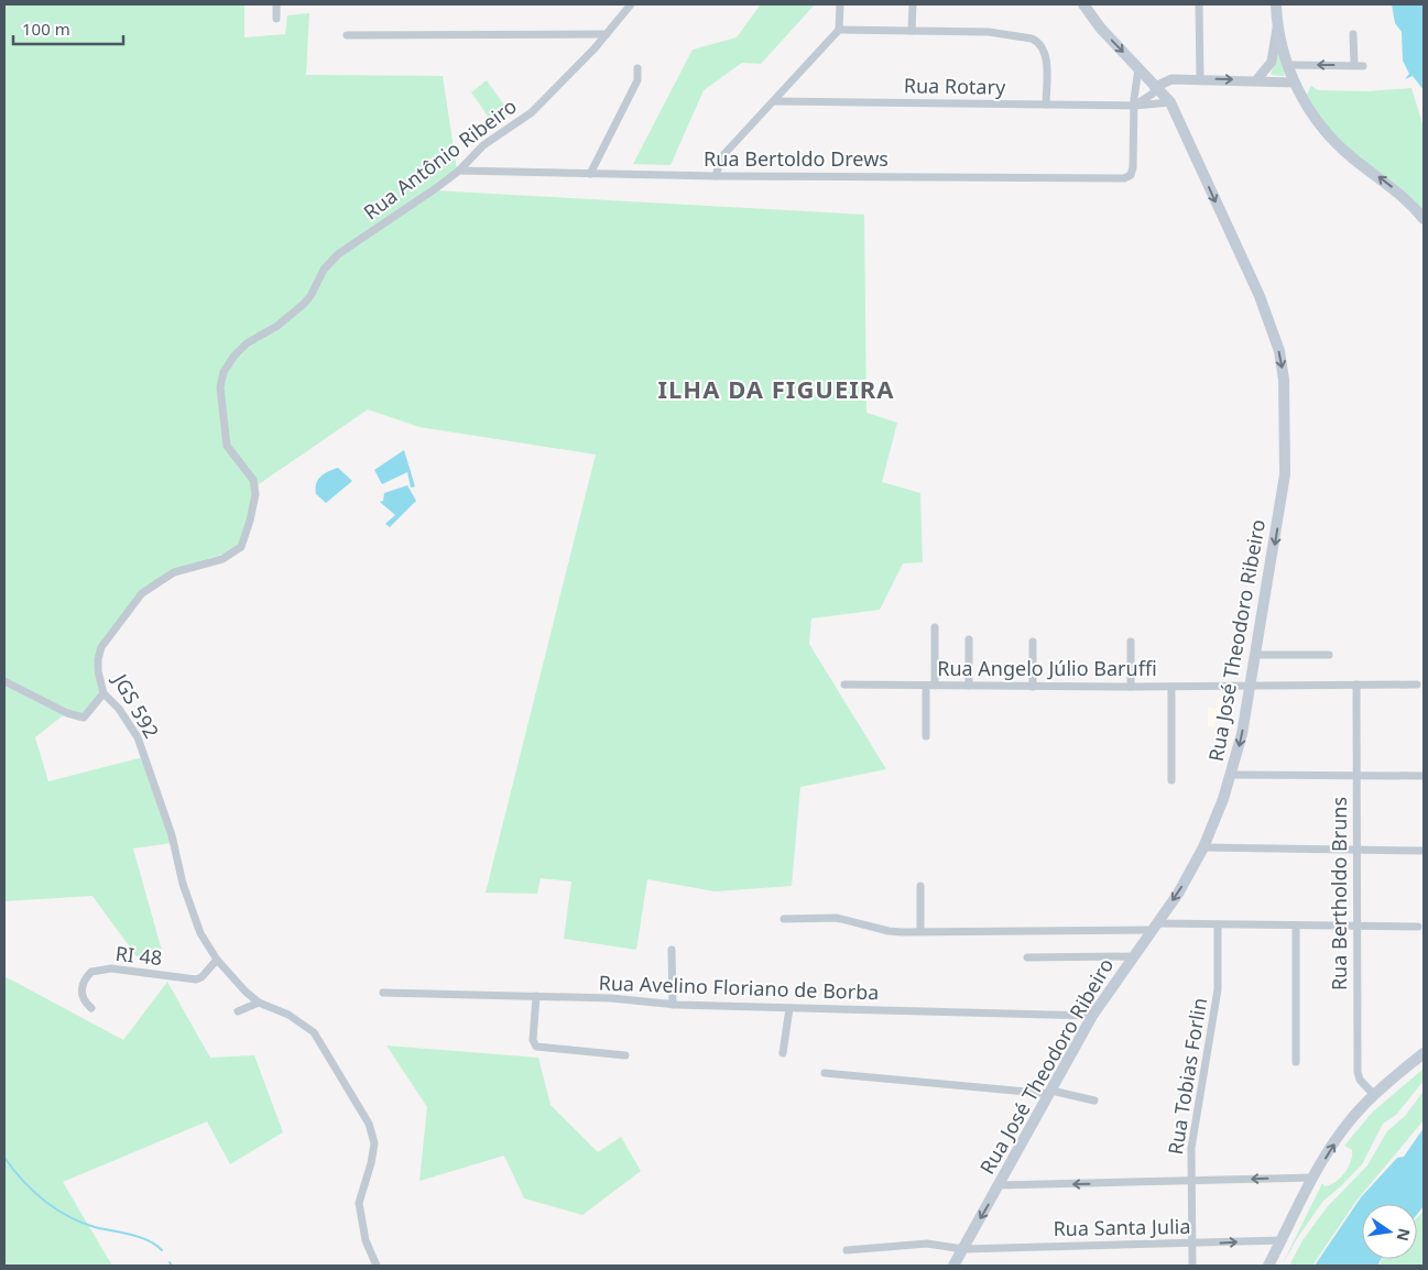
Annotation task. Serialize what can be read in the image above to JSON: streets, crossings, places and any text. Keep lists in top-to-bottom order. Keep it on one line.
{"streets":{"main road":["Rua José Theodoro Ribeiro"],"street":["Rua Rotary","Rua Antônio Ribeiro","Rua Bertoldo Drews","Rua Angelo Júlio Baruffi","JGS 592","Rua Bertholdo Bruns","RI 48","Rua Avelino Floriano de Borba","Rua Tobias Forlin","Rua Santa Julia"]},"crossings":[["Rua Rotary","Rua Bertoldo Drews"],["Rua Rotary","Rua José Theodoro Ribeiro"],["Rua Antônio Ribeiro","Rua Bertoldo Drews"],["Rua Antônio Ribeiro","JGS 592"],["Rua José Theodoro Ribeiro","Rua Angelo Júlio Baruffi"],["Rua José Theodoro Ribeiro","Rua Avelino Floriano de Borba"],["Rua José Theodoro Ribeiro","Rua Santa Julia"],["Rua Angelo Júlio Baruffi","Rua Bertholdo Bruns"],["JGS 592","RI 48"],["Rua Tobias Forlin","Rua Santa Julia"]],"one_way":["Rua José Theodoro Ribeiro"],"districts":["ILHA DA FIGUEIRA"],"scale_bar":"100 m","north":"right"}
